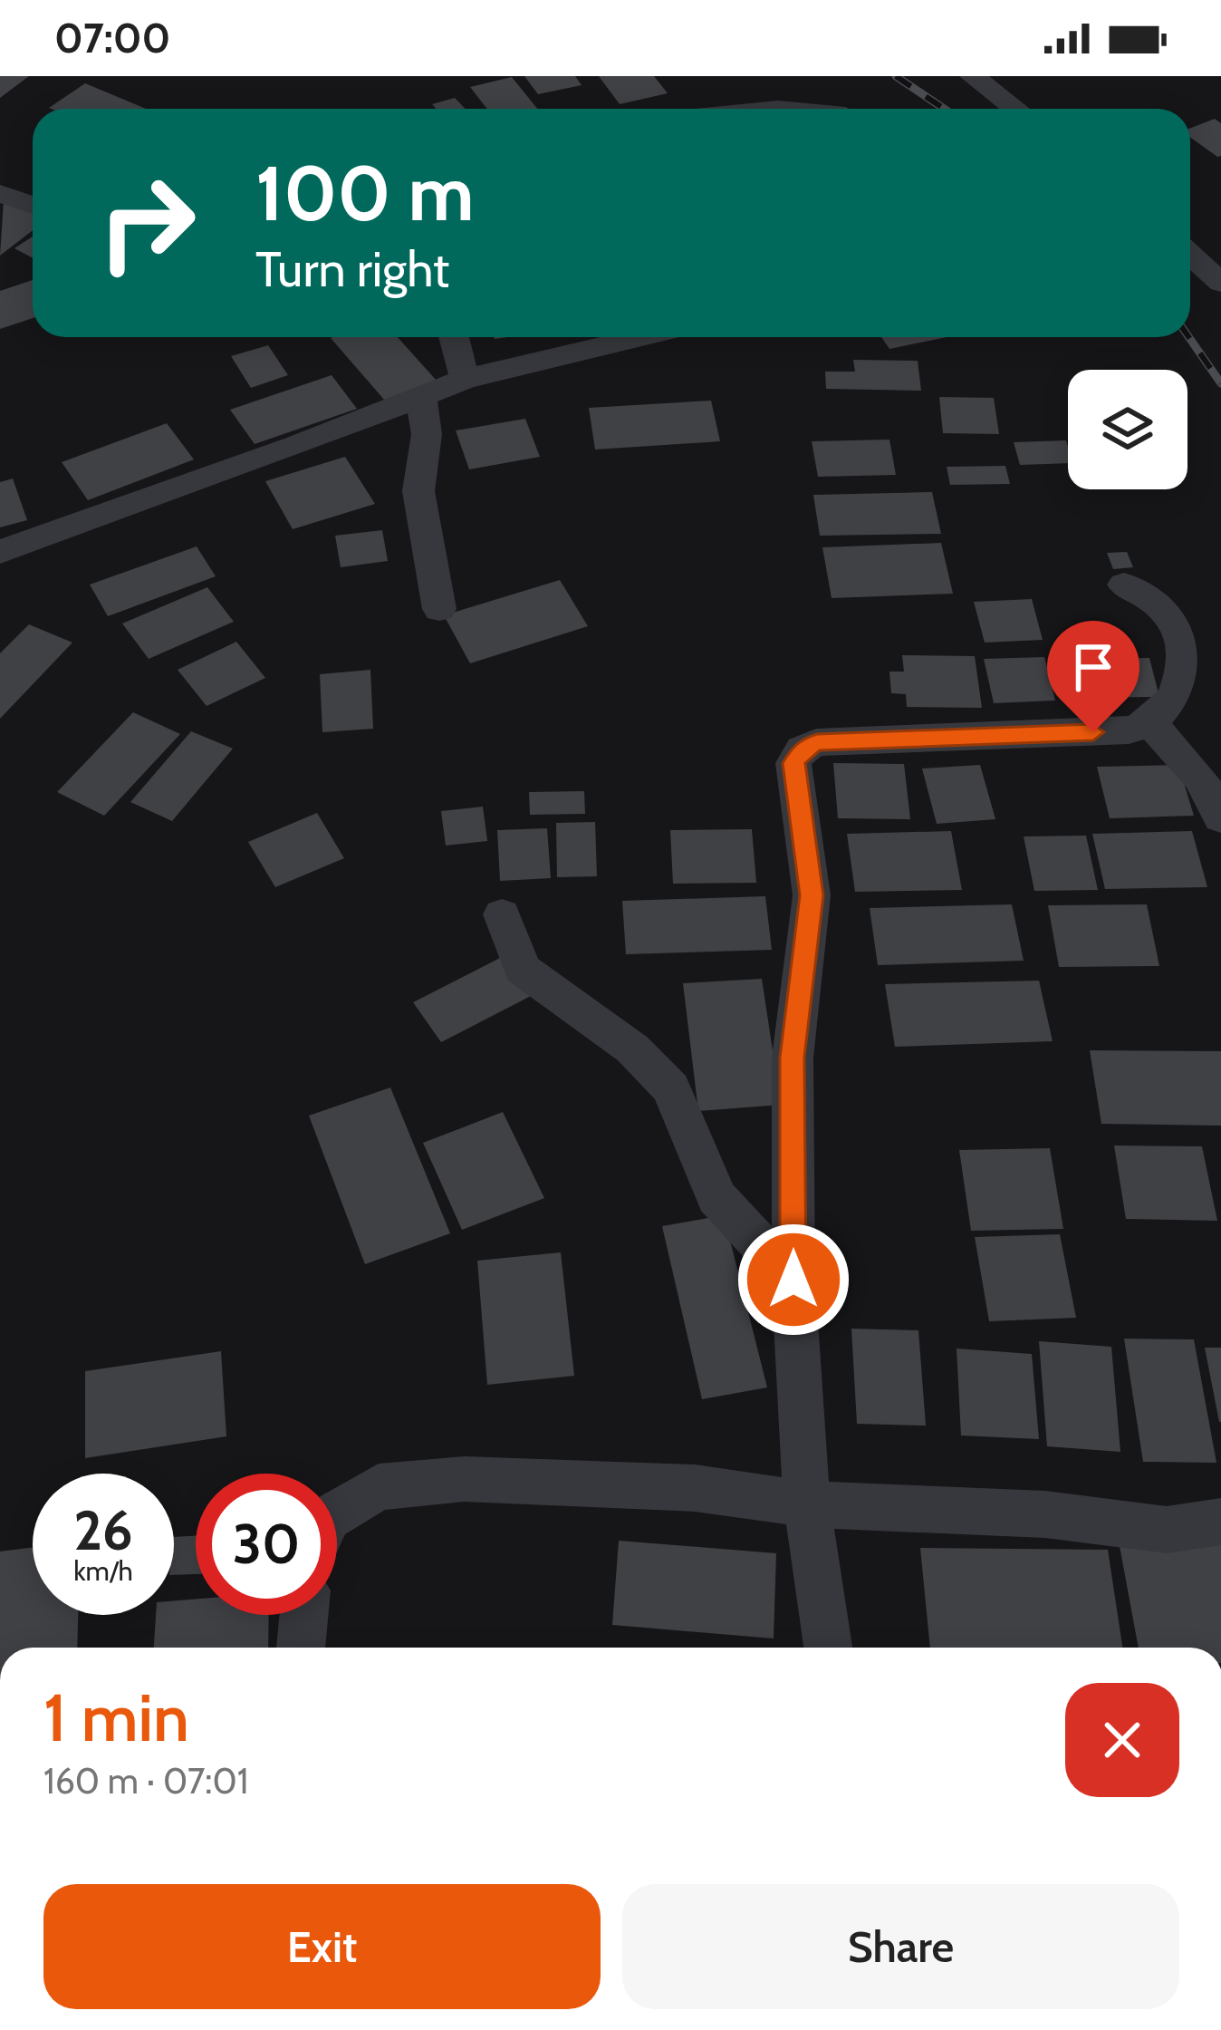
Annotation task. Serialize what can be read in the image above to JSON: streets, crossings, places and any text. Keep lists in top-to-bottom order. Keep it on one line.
{"page":{"status":"07:00","turn":["100 m","Turn right"],"speed":"26 km/h","limit":"30","heading":["1 min","160 m · 07:01"],"buttons":["Exit","Share"]}}
